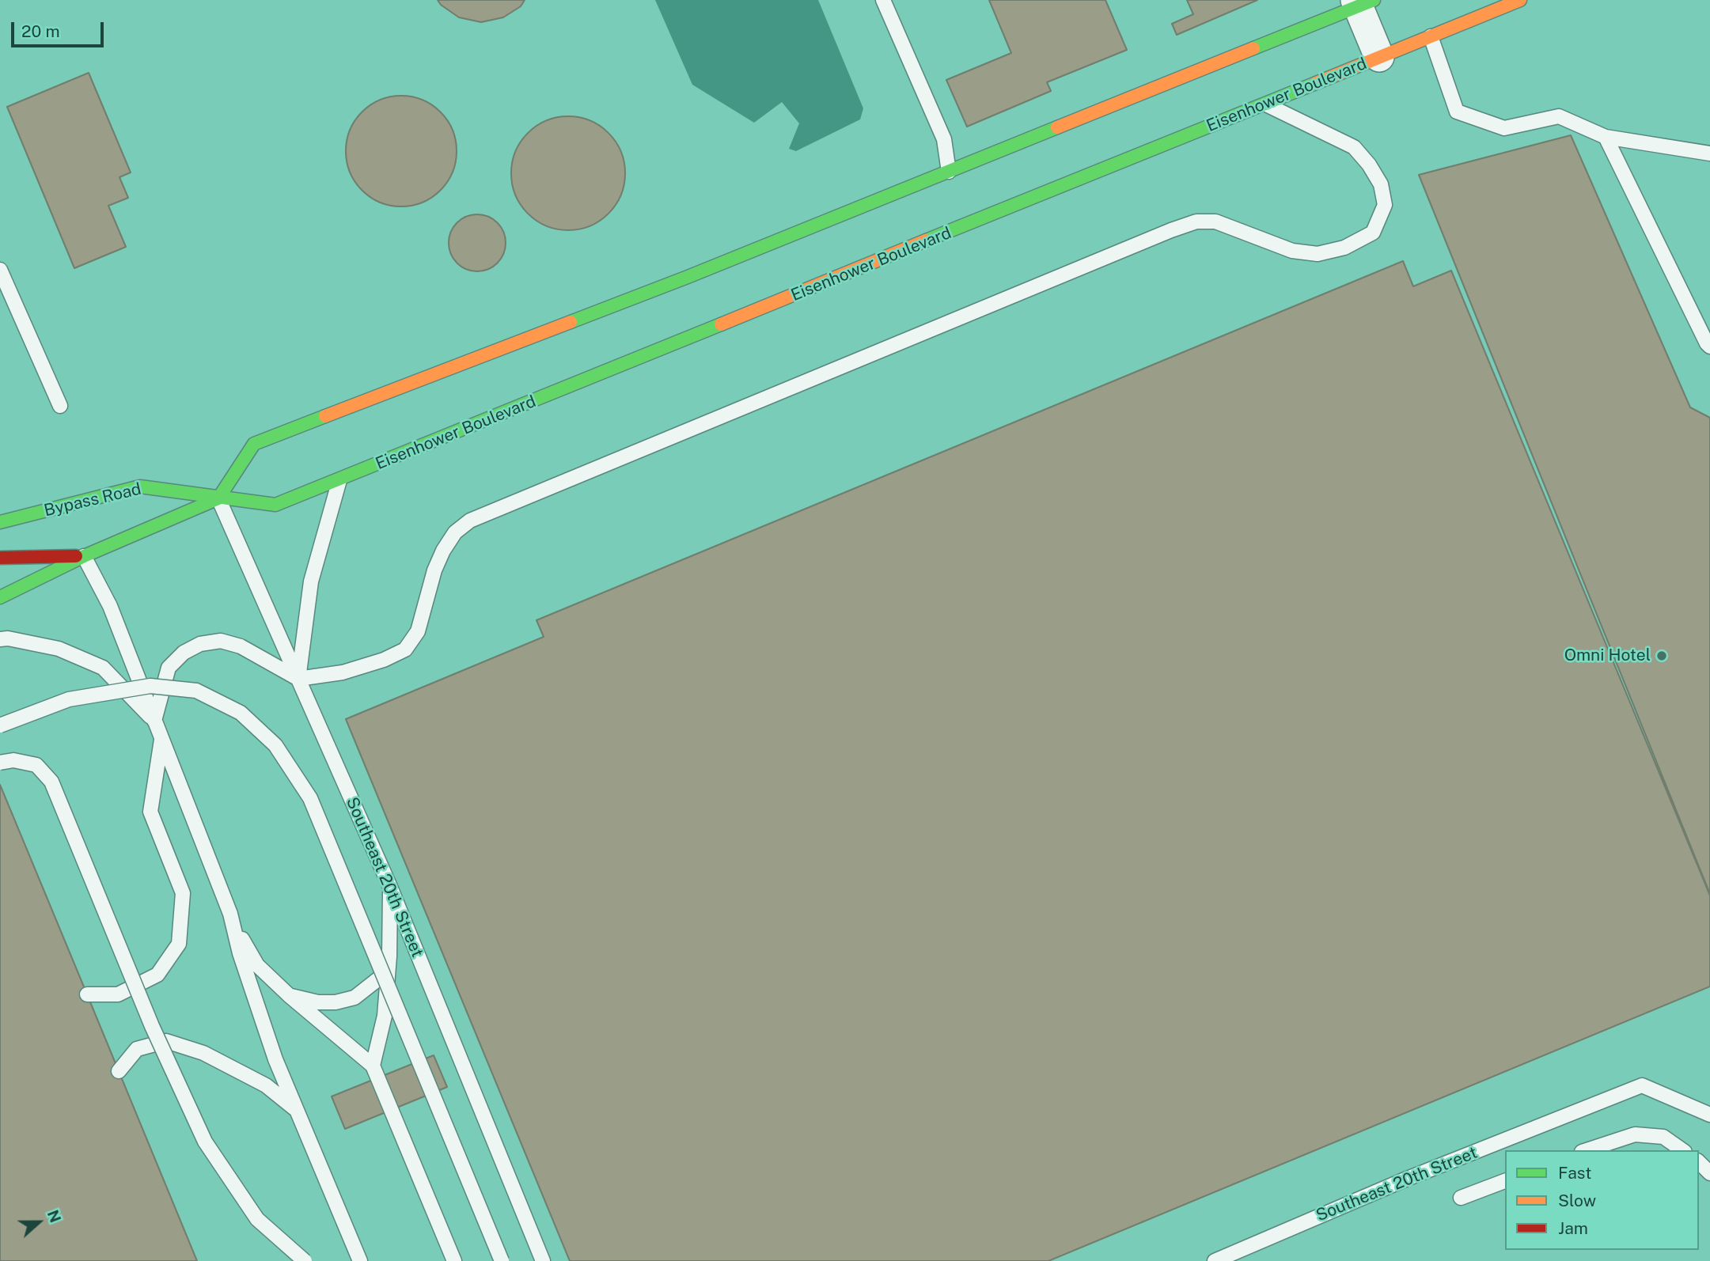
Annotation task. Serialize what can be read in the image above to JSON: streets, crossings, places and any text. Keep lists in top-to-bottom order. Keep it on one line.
{"streets":{"street":["Eisenhower Boulevard","Bypass Road"],"lane":["Southeast 20th Street"]},"crossings":[["Eisenhower Boulevard","Bypass Road"],["Eisenhower Boulevard","Southeast 20th Street"],["Bypass Road","Southeast 20th Street"]],"places":["Omni Hotel"],"legend":["Fast","Slow","Jam"],"scale_bar":"20 m","north":"right"}
